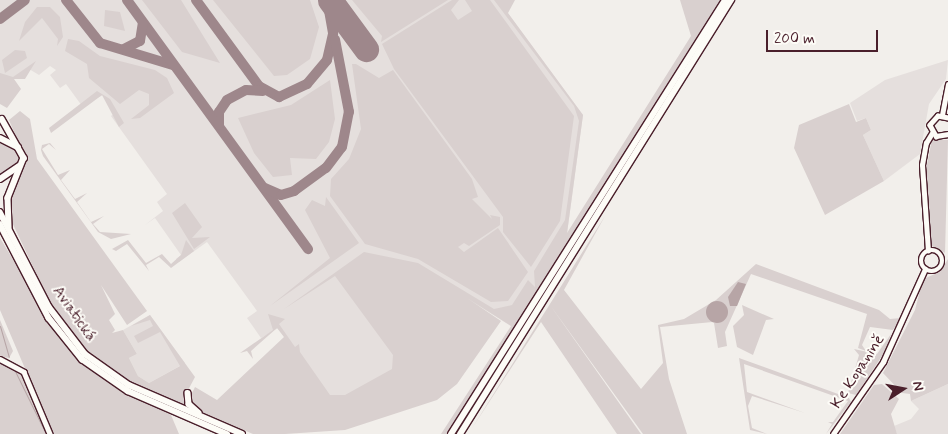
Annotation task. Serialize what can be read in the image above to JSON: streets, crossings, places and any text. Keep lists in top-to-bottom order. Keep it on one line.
{"streets":{"main road":["Aviatická"],"street":["Ke Kopanině"]},"scale_bar":"200 m","north":"right"}
